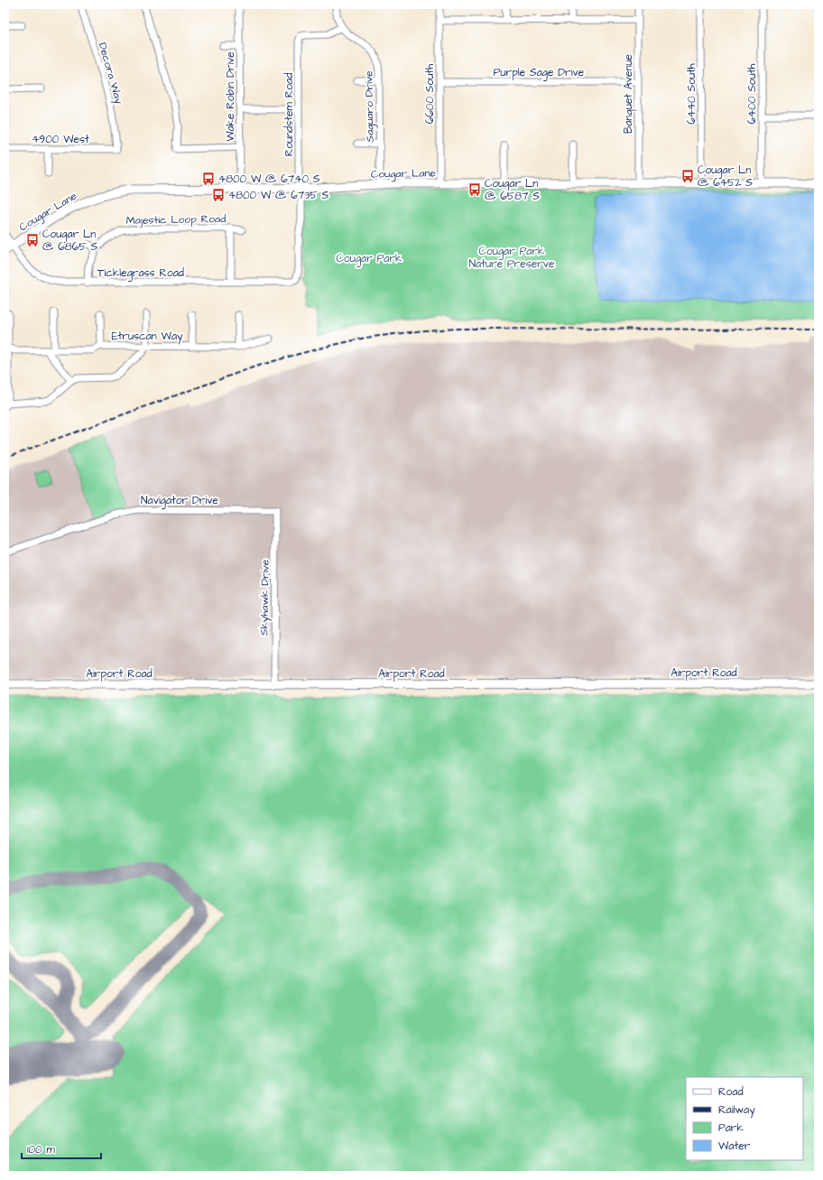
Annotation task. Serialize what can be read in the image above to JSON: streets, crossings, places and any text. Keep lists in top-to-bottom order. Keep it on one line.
{"streets":{"main road":["Cougar Lane","Airport Road"],"street":["Purple Sage Drive","Decora Way","6600 South","Banquet Avenue","6440 South","6400 South","Wake Robin Drive","Saguaro Drive","Roundstem Road","4900 West","Majestic Loop Road","Ticklegrass Road","Etruscan Way","Navigator Drive","Skyhawk Drive"]},"crossings":[["Purple Sage Drive","6600 South"],["Purple Sage Drive","Banquet Avenue"],["Decora Way","4900 West"],["6600 South","Cougar Lane"],["Banquet Avenue","Cougar Lane"],["6440 South","Cougar Lane"],["6400 South","Cougar Lane"],["Wake Robin Drive","Cougar Lane"],["Saguaro Drive","Roundstem Road"],["Saguaro Drive","Cougar Lane"],["Roundstem Road","Cougar Lane"],["Roundstem Road","Ticklegrass Road"],["Cougar Lane","Ticklegrass Road"],["Majestic Loop Road","Ticklegrass Road"],["Navigator Drive","Skyhawk Drive"],["Skyhawk Drive","Airport Road"]],"parks":["Cougar Park Nature Preserve","Cougar Park"],"places":{"bus stop":["Cougar Ln @ 6452 S","4800 W @ 6740 S","Cougar Ln @ 6587 S","4800 W @ 6735 S","Cougar Ln @ 6865 S"]},"legend":["Road","Railway","Park","Water"],"scale_bar":"100 m"}
